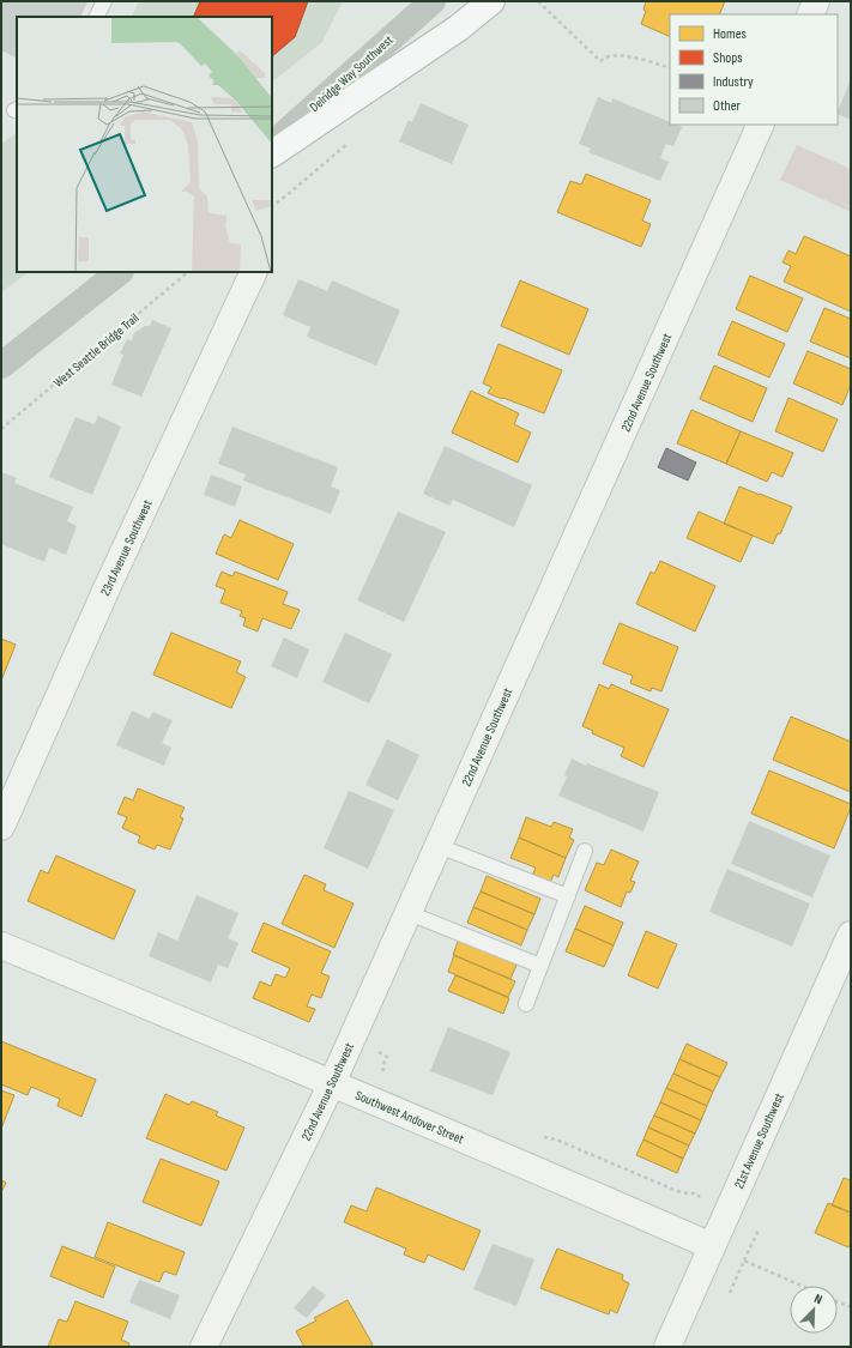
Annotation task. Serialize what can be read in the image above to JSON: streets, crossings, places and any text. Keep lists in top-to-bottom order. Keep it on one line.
{"streets":{"main road":["Delridge Way Southwest"],"street":["22nd Avenue Southwest","23rd Avenue Southwest","Southwest Andover Street","21st Avenue Southwest"],"path":["West Seattle Bridge Trail"]},"crossings":[["22nd Avenue Southwest","Southwest Andover Street"],["Southwest Andover Street","21st Avenue Southwest"]],"legend":["Homes","Shops","Industry","Other"],"north":"top right"}
